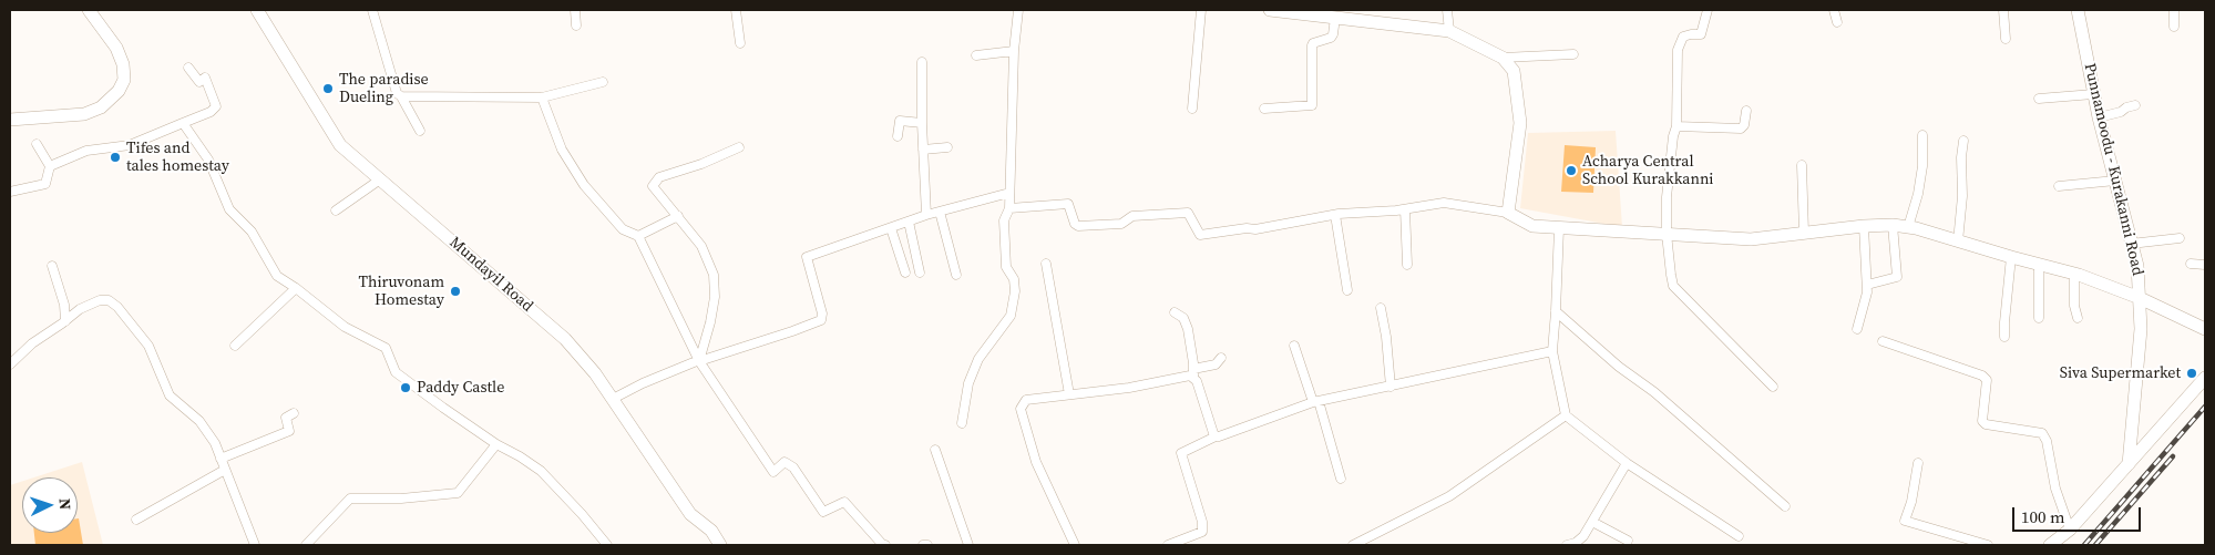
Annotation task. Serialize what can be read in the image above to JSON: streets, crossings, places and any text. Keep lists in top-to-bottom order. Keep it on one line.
{"streets":{"main road":["Punnamoodu - Kurakanni Road","Mundayil Road"]},"places":["The paradise Dueling","Tifes and tales homestay","Acharya Central School Kurakkanni","Thiruvonam Homestay","Siva Supermarket","Paddy Castle"],"scale_bar":"100 m","north":"right"}
